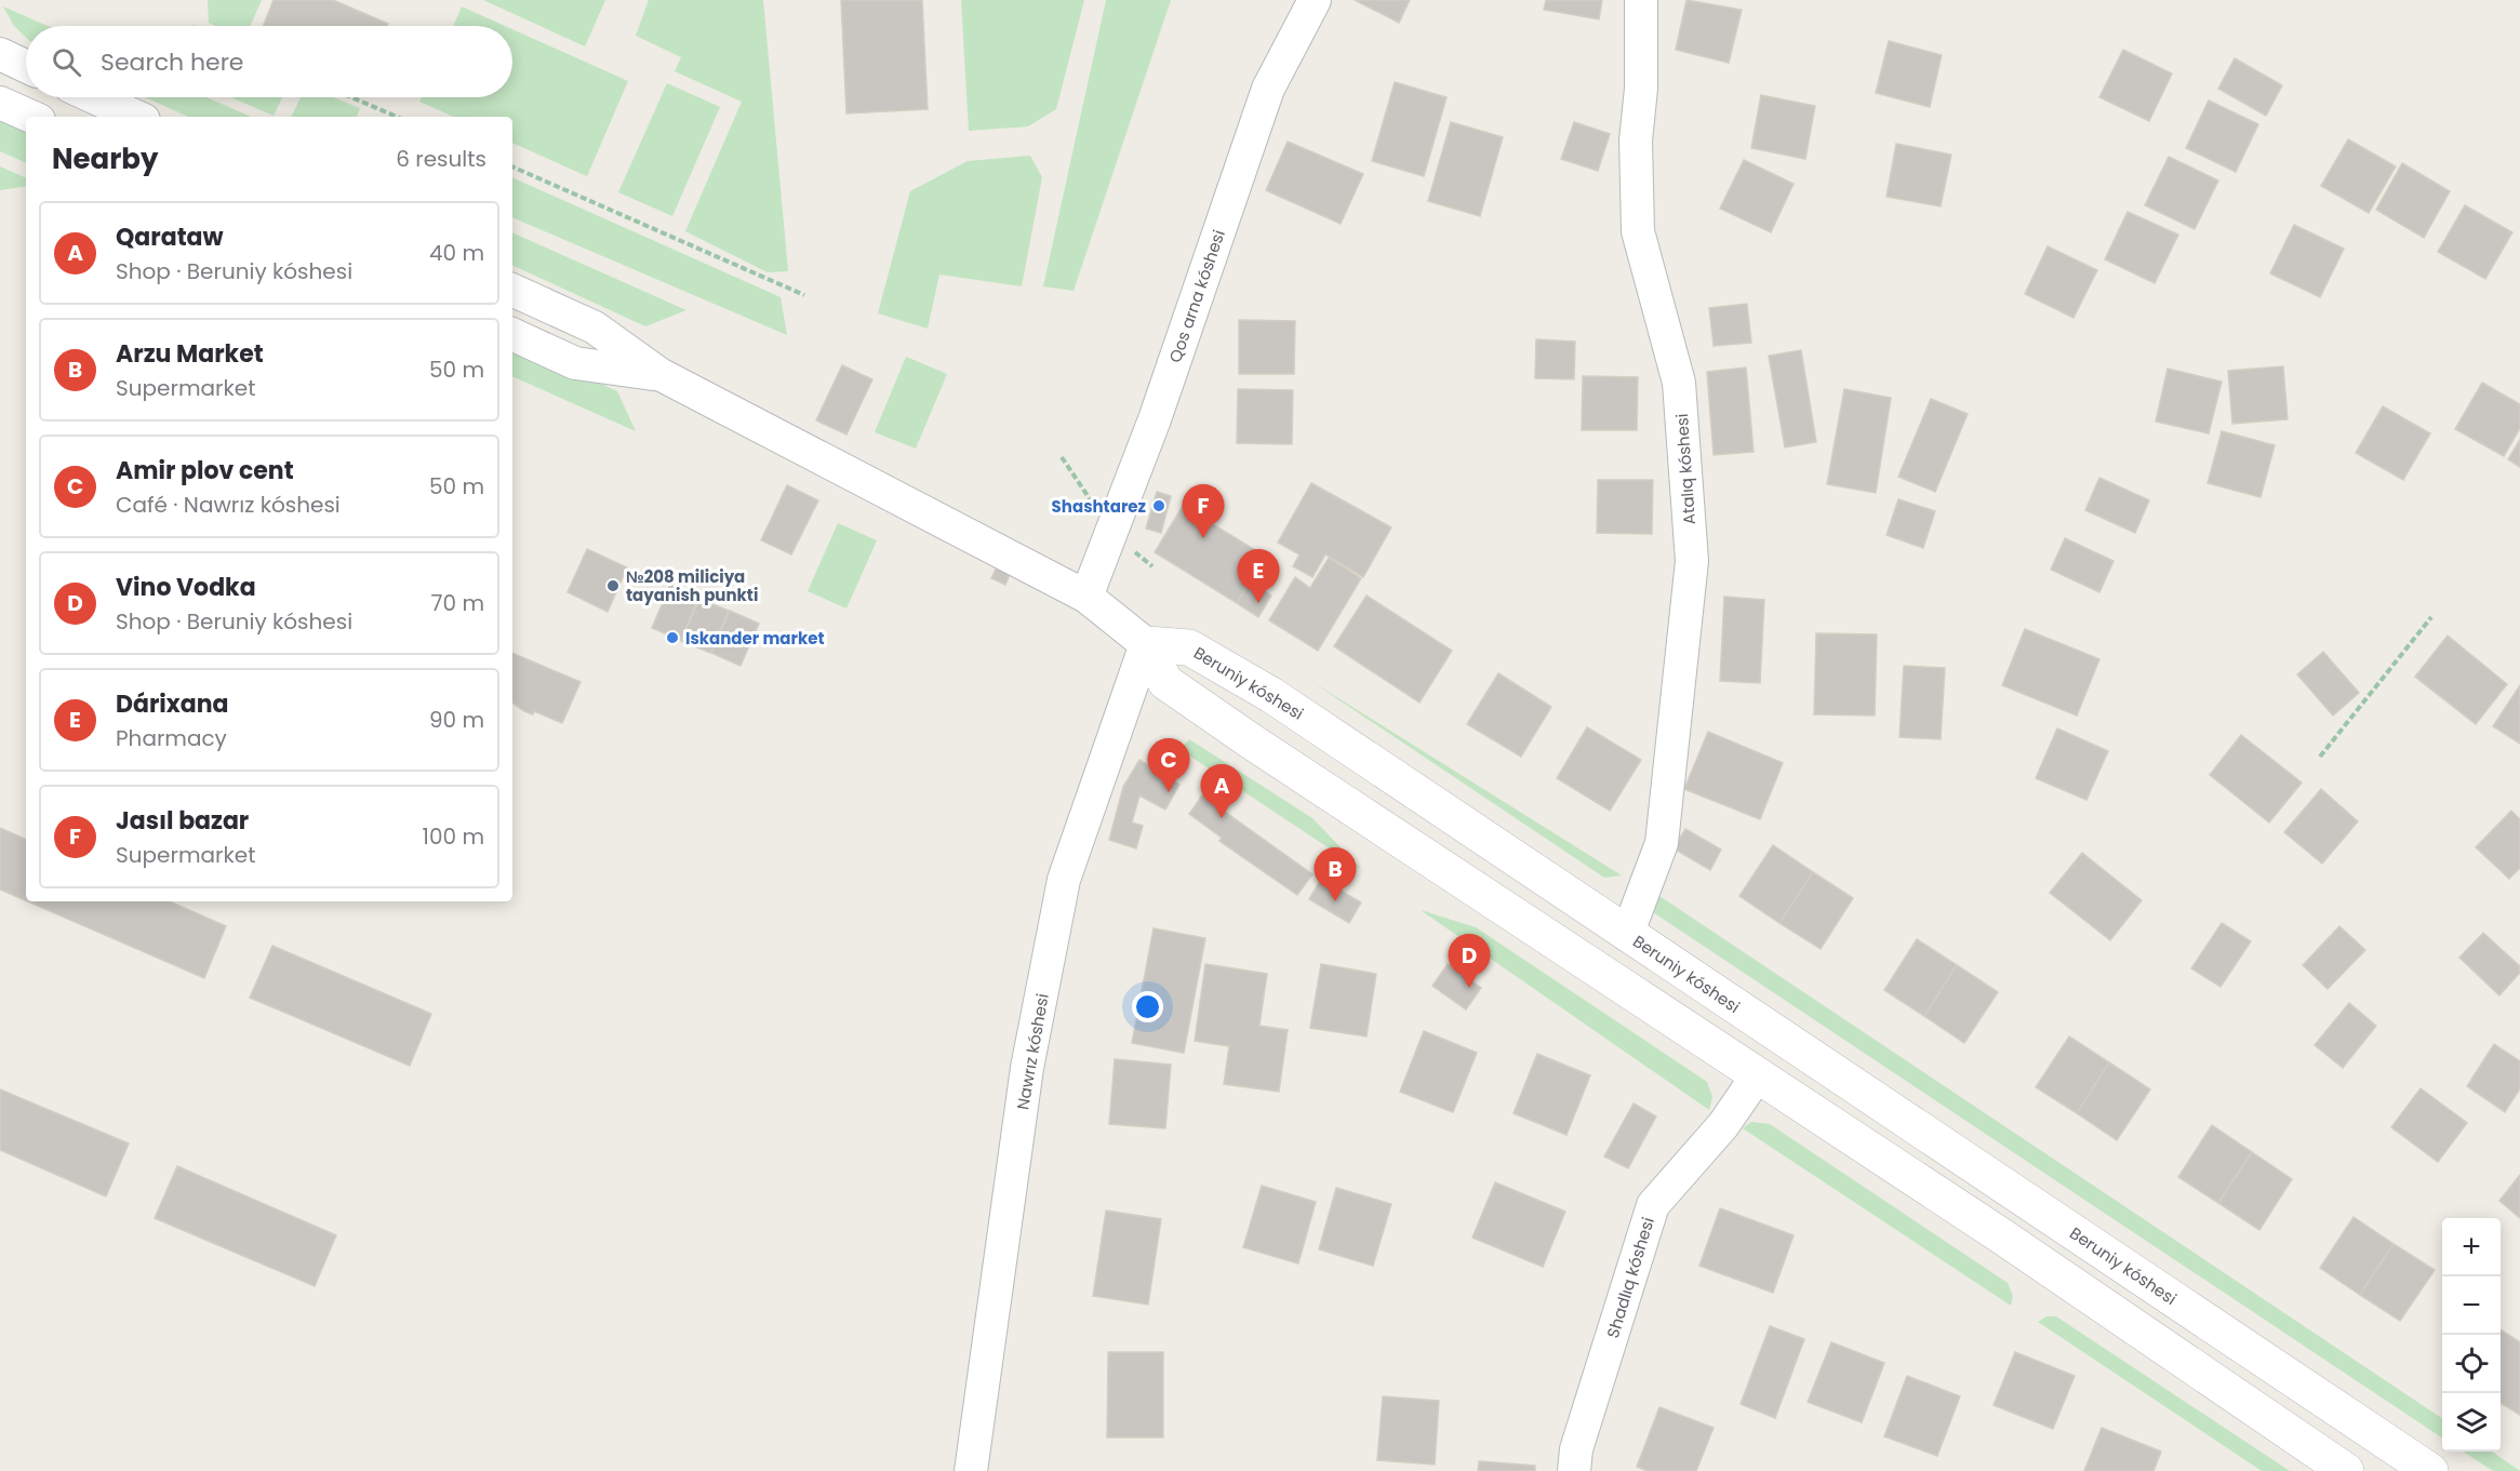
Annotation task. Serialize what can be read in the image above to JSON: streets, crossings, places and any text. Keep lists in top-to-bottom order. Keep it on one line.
{"streets":{"street":["Qos arna kóshesi","Atalıq kóshesi","Beruniy kóshesi","Nawrız kóshesi","Shadlıq kóshesi"]},"crossings":[["Atalıq kóshesi","Beruniy kóshesi"],["Beruniy kóshesi","Nawrız kóshesi"]],"places":["Shashtarez","№208 miliciya tayanish punkti","Iskander market"],"page":{"search":"Search here","heading":["Nearby","6 results"],"list":[{"mark":"A","name":"Qarataw","note":"Shop · Beruniy kóshesi","value":"40 m"},{"mark":"B","name":"Arzu Market","note":"Supermarket","value":"50 m"},{"mark":"C","name":"Amir plov cent","note":"Café · Nawrız kóshesi","value":"50 m"},{"mark":"D","name":"Vino Vodka","note":"Shop · Beruniy kóshesi","value":"70 m"},{"mark":"E","name":"Dárixana","note":"Pharmacy","value":"90 m"},{"mark":"F","name":"Jasıl bazar","note":"Supermarket","value":"100 m"}],"pins":["F","E","C","A","B","D"],"map_buttons":["+","−"]}}
